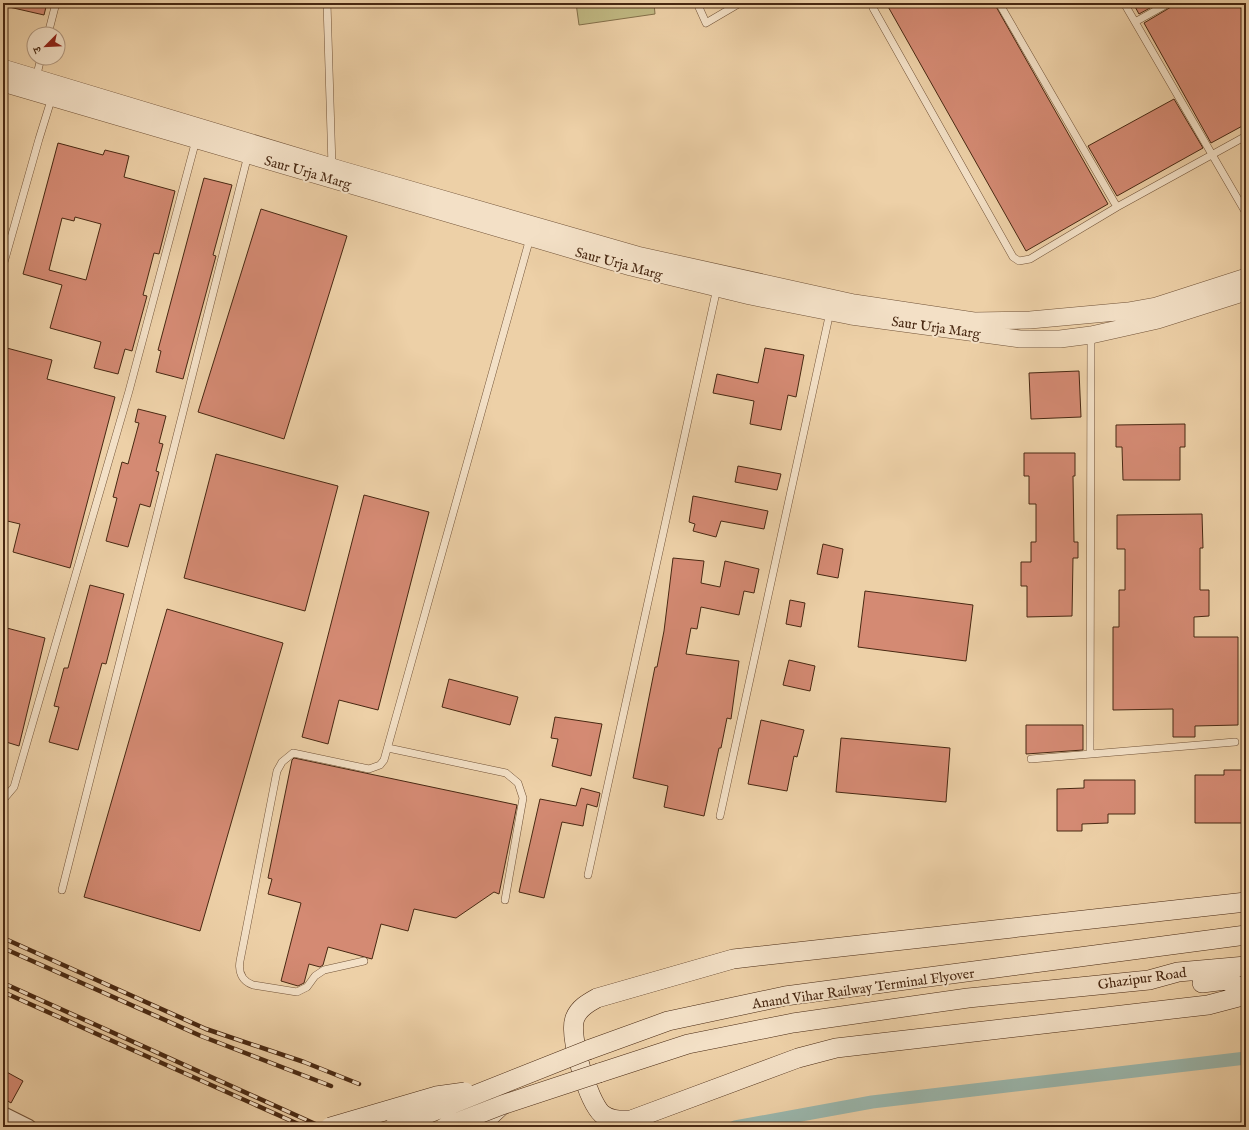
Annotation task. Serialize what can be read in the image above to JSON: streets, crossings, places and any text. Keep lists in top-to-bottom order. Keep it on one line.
{"streets":{"main road":["Ghazipur Road","Anand Vihar Railway Terminal Flyover"],"street":["Saur Urja Marg"]},"crossings":[["Ghazipur Road","Anand Vihar Railway Terminal Flyover"]],"north":"bottom left"}
